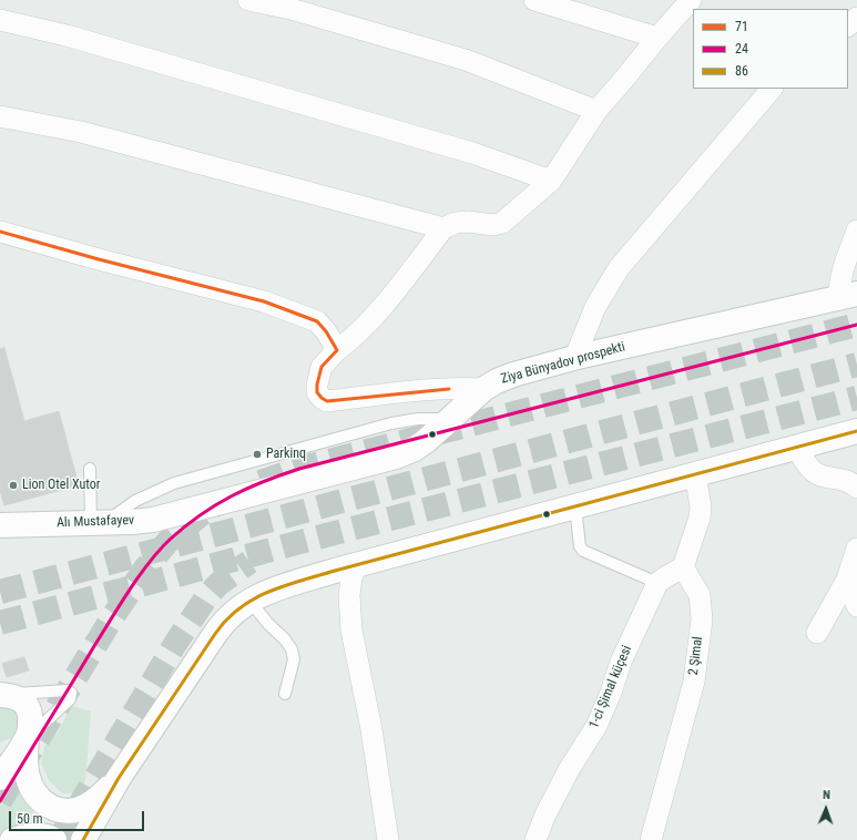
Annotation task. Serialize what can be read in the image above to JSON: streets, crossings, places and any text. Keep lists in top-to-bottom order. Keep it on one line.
{"streets":{"main road":["Ziya Bünyadov prospekti","Alı Mustafayev"],"street":["2 Şimal","1-ci Şimal küçesi"]},"crossings":[["Ziya Bünyadov prospekti","Alı Mustafayev"]],"places":["Parkinq","Lion Otel Xutor"],"lines":["transit line 71","transit line 24","transit line 86"],"legend":["71","24","86"],"scale_bar":"50 m","north":"top"}
